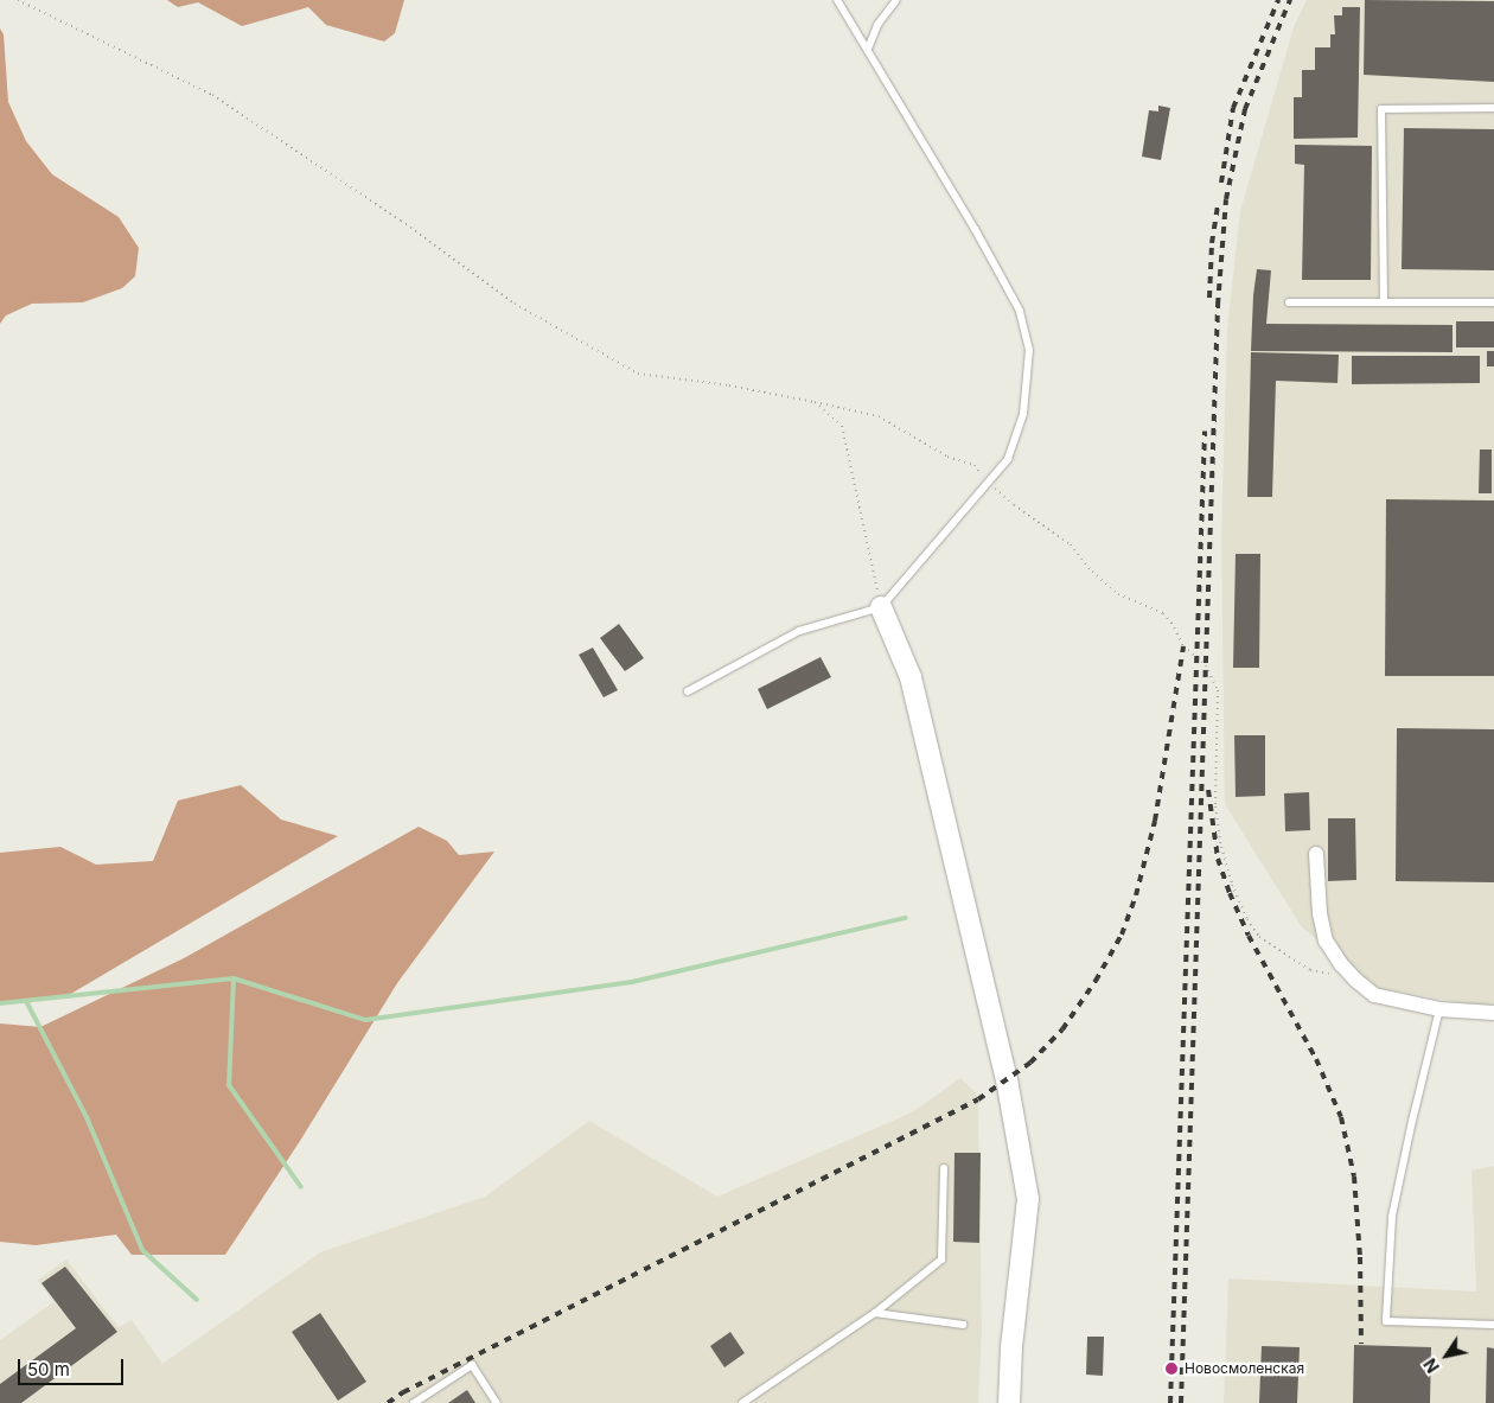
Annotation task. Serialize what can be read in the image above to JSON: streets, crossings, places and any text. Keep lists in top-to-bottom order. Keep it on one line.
{"places":["Новосмоленская"],"scale_bar":"50 m","north":"bottom left"}
